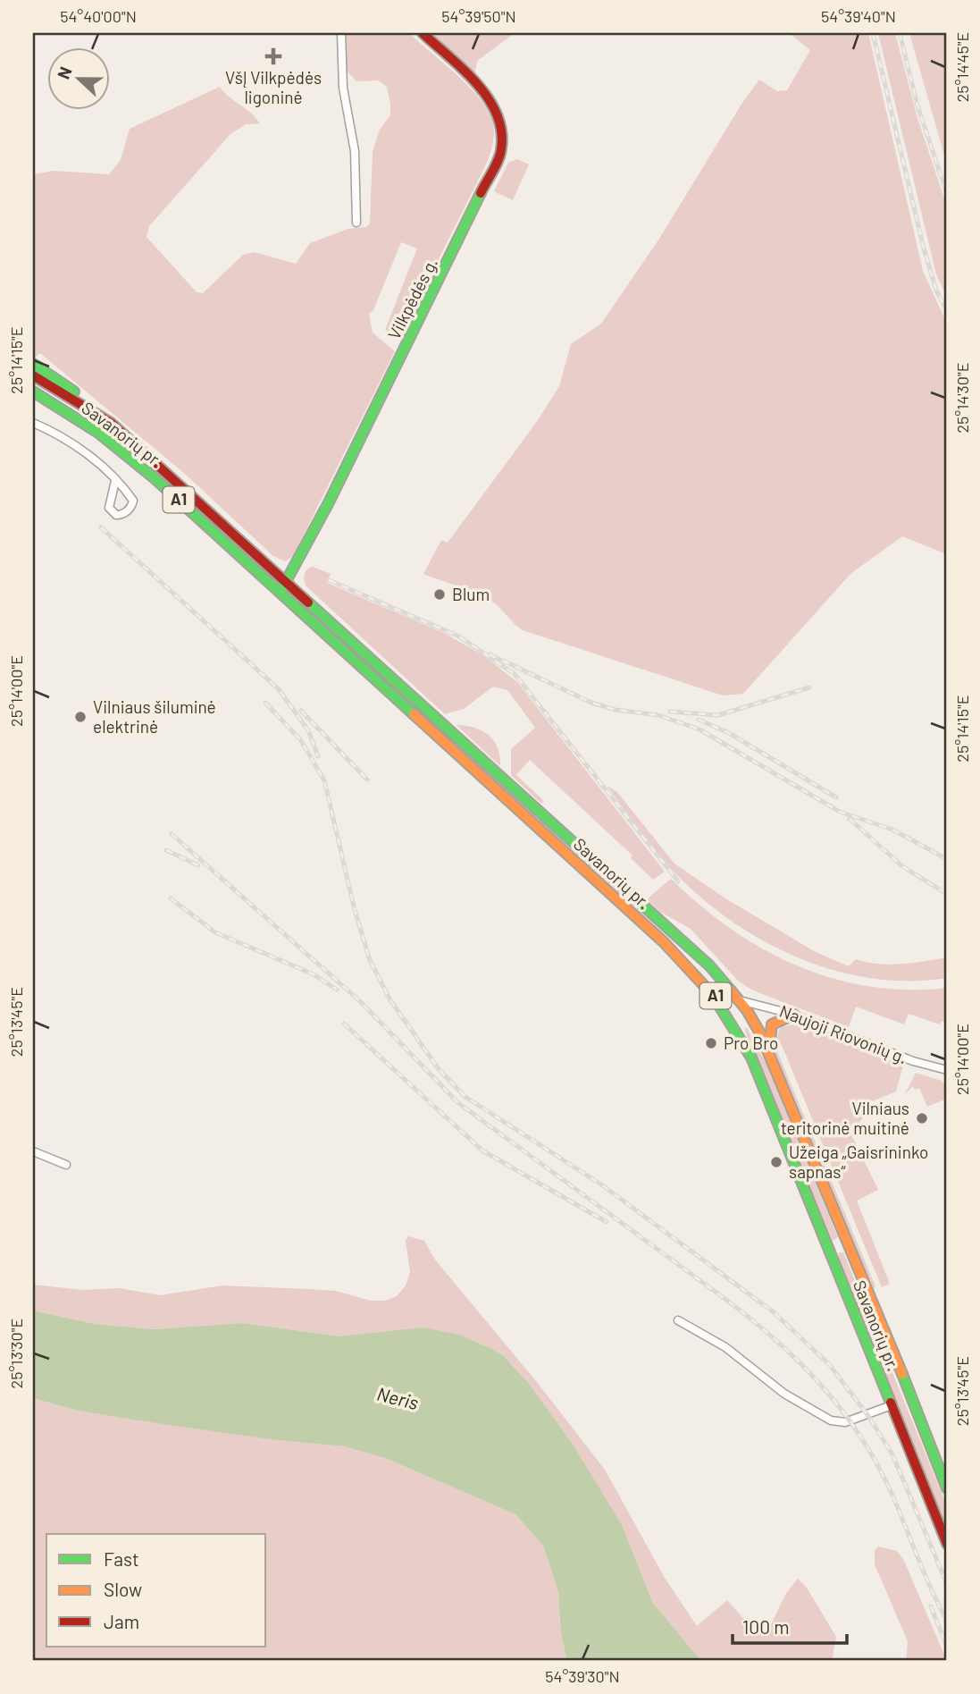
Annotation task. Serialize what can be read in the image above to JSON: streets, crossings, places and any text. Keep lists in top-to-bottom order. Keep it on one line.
{"streets":{"main road":["Vilkpėdės g.","Savanorių pr.","A1"],"street":["Naujoji Riovonių g."]},"crossings":[["Vilkpėdės g.","Savanorių pr."],["Savanorių pr.","Naujoji Riovonių g."]],"water":["Neris"],"places":{"health":["VšĮ Vilkpėdės ligoninė"],"other":["Blum","Vilniaus šiluminė elektrinė","Pro Bro","Vilniaus teritorinė muitinė","Užeiga „Gaisrininko sapnas“"]},"legend":["Fast","Slow","Jam"],"scale_bar":"100 m","north":"left","coordinates":["54°40'00\"N","54°39'50\"N","54°39'40\"N","25°14'45\"E","25°14'15\"E","25°14'30\"E","25°14'00\"E","25°13'45\"E","25°13'30\"E","54°39'30\"N"]}
